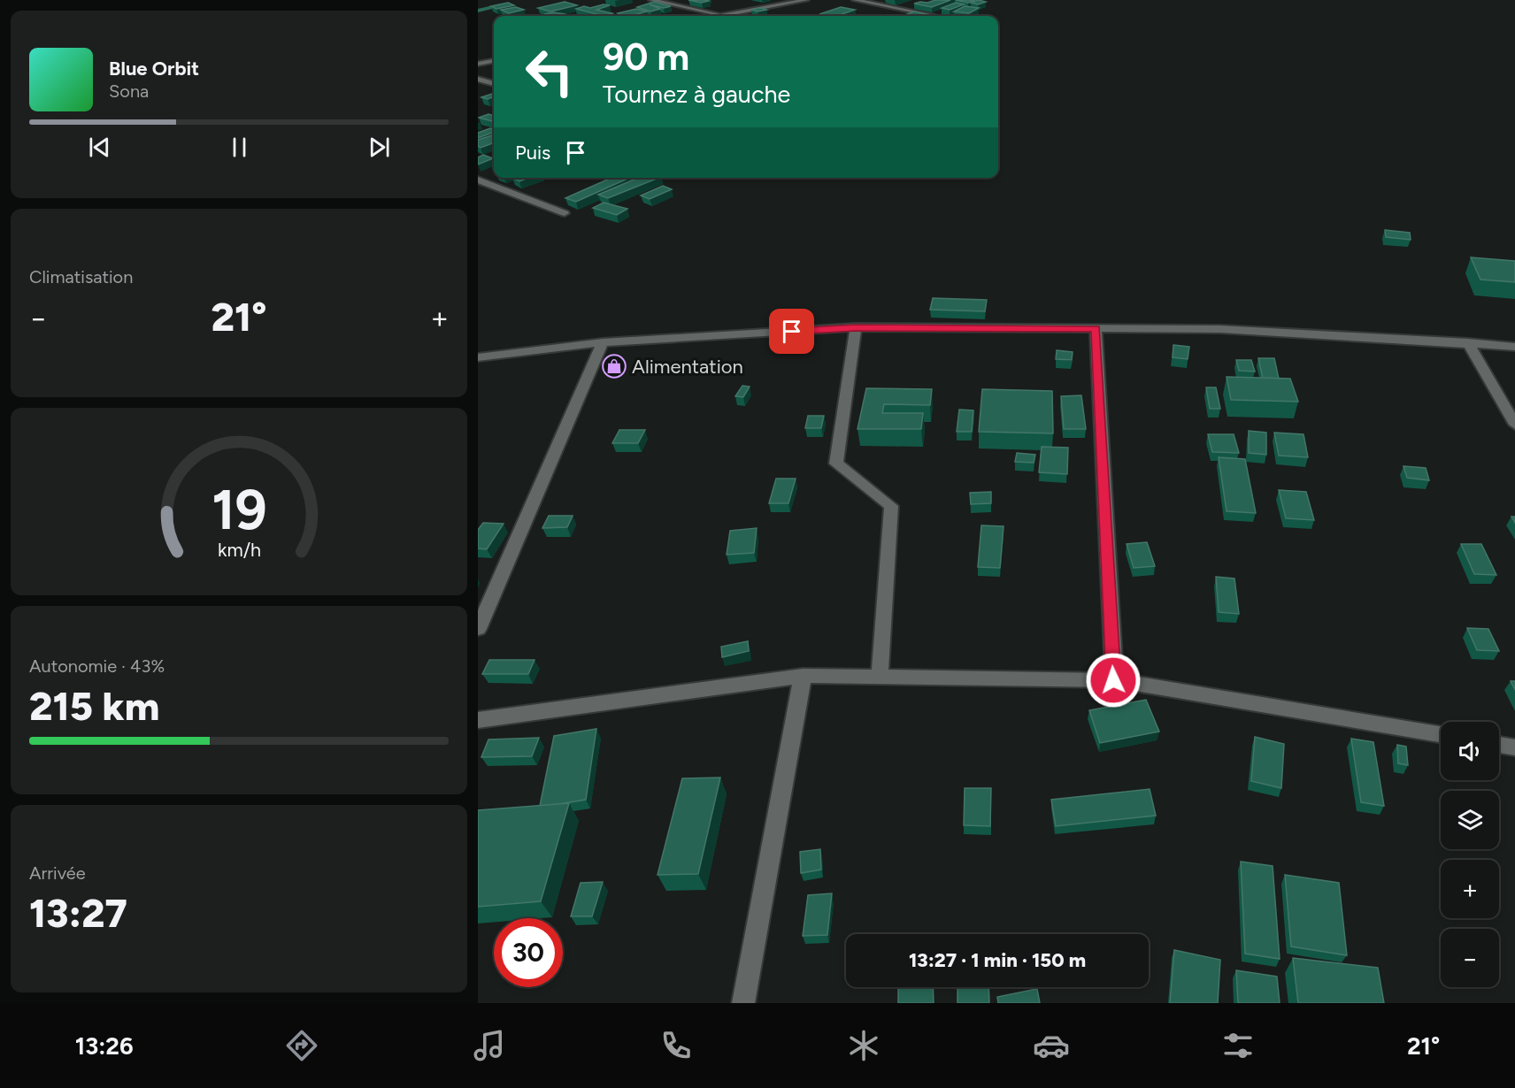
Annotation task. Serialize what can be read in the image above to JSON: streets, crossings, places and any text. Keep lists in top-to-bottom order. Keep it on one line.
{"places":{"shop":["Alimentation"]},"page":{"turn":["90 m","Tournez à gauche"],"song":["Blue Orbit","Sona"],"then":"Puis","tile":["Climatisation",["Autonomie · 43%","215 km"],["Arrivée","13:27"]],"heat":["−","21°","+"],"map_buttons":["+","−"],"limit":"30","trip":"13:27 · 1 min · 150 m","tabs":["13:26","21°"],"gauge":["19","km/h"]}}
